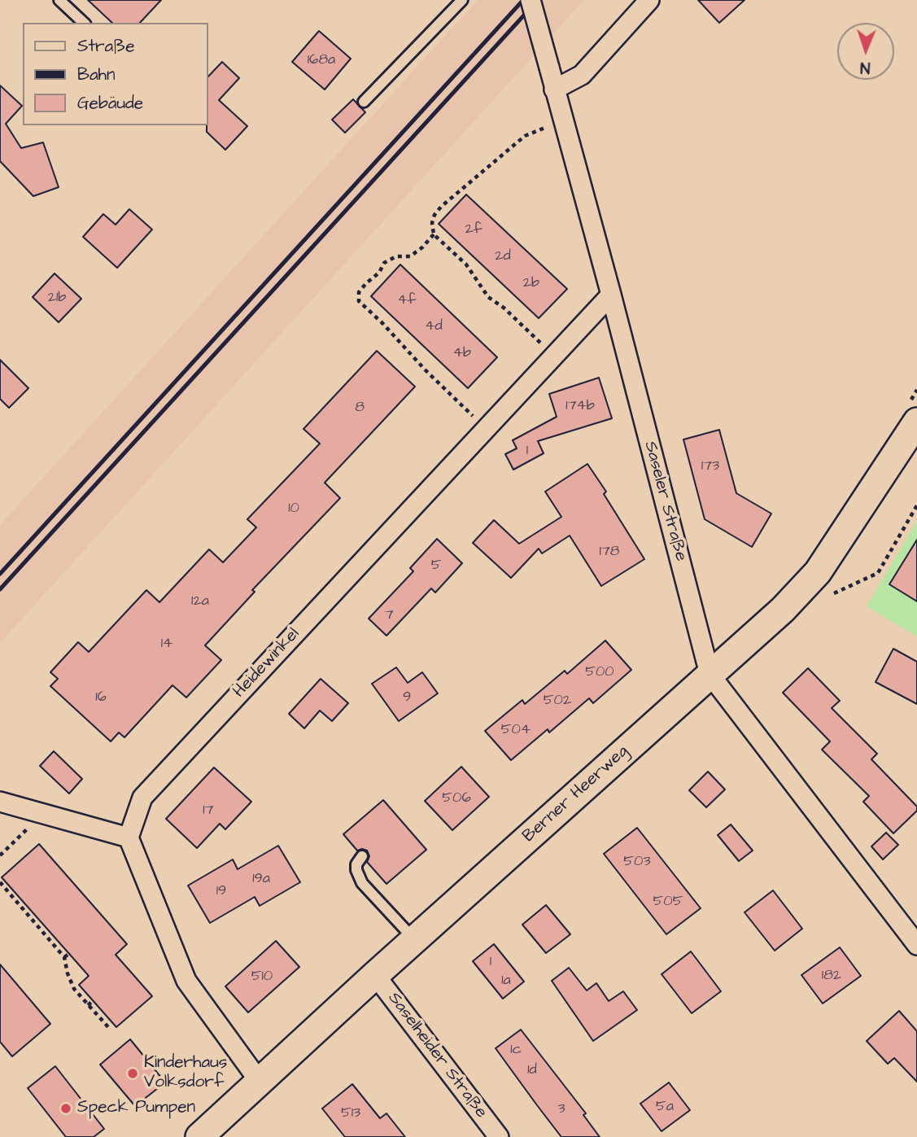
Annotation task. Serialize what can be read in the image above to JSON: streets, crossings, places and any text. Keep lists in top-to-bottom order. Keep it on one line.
{"streets":{"main road":["Berner Heerweg"],"street":["Saseler Straße","Heidewinkel","Saselheider Straße"]},"crossings":[["Saseler Straße","Heidewinkel"],["Saseler Straße","Berner Heerweg"],["Berner Heerweg","Saselheider Straße"]],"places":["Kinderhaus Volksdorf","Speck Pumpen"],"house_numbers":["168a","2f","2d","2b","21b","4f","4d","4b","174b","8","1","173","10","178","5","12a","7","14","500","16","9","502","504","506","17","503","19a","19","505","1","182","510","1a","1c","1d","5a","3","513"],"legend":["Straße","Bahn","Gebäude"],"north":"bottom"}
